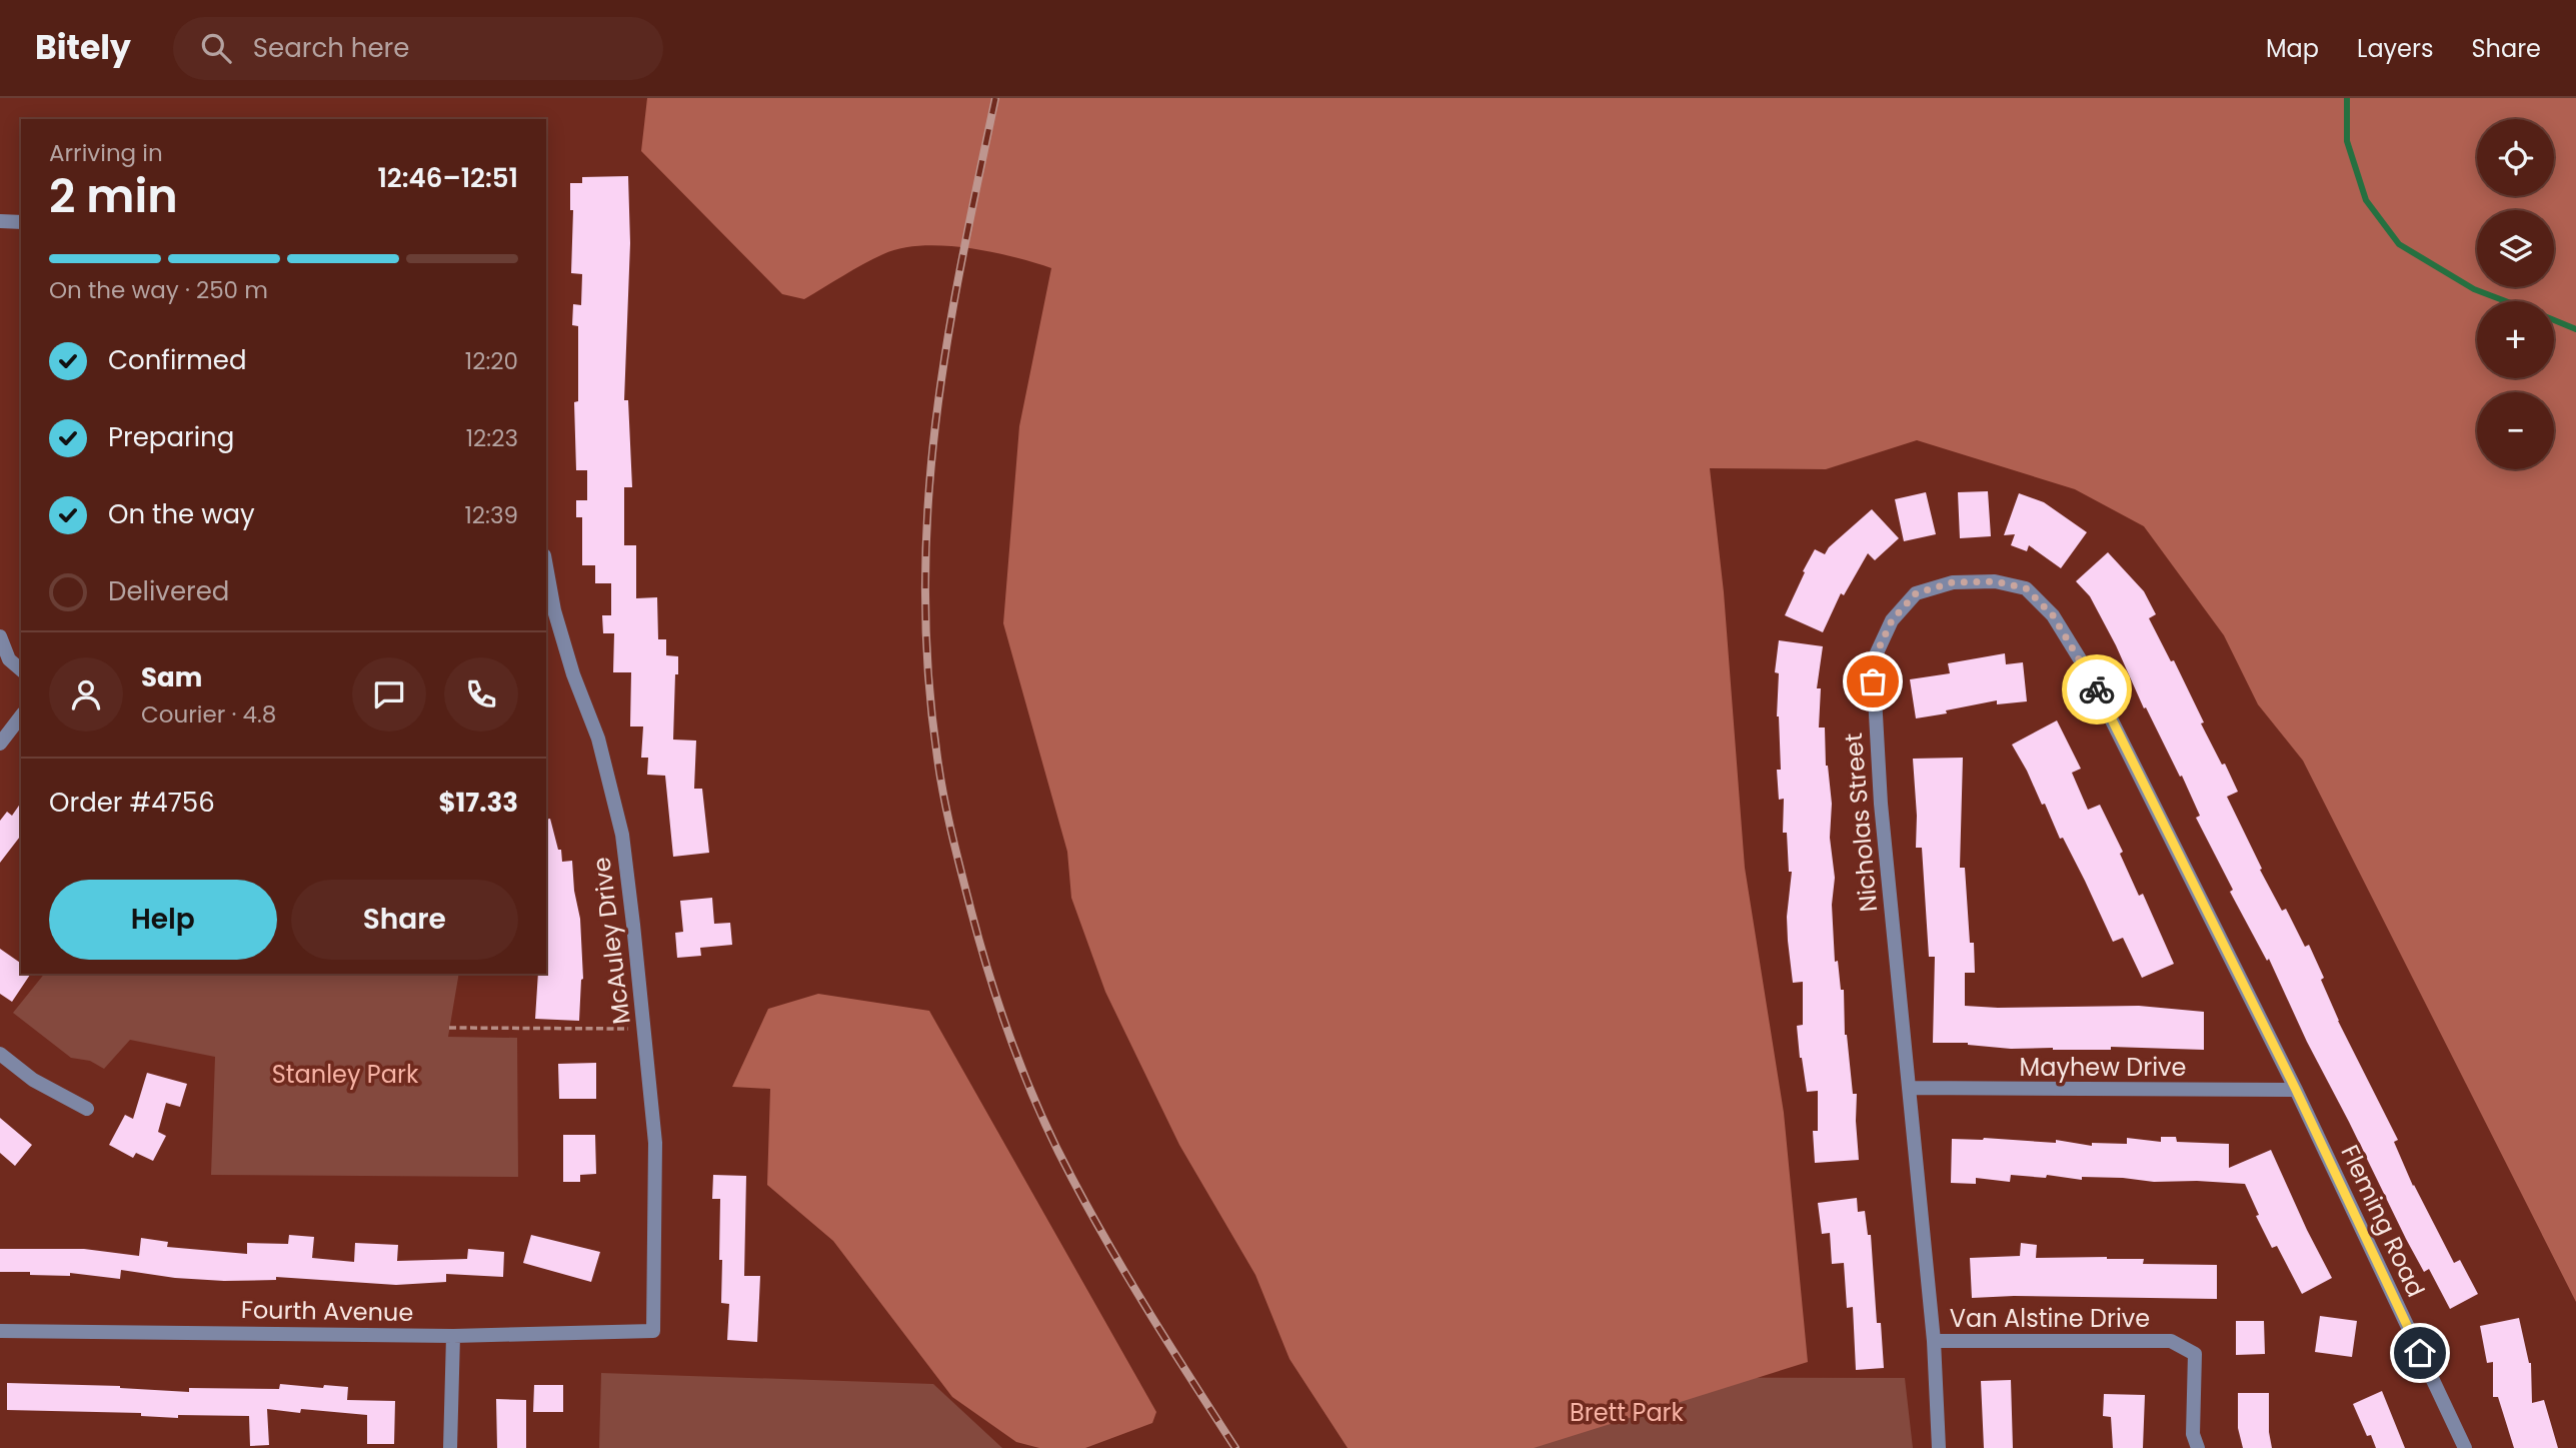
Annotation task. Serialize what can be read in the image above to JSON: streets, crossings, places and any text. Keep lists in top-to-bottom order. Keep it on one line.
{"streets":{"street":["Nicholas Street","McAuley Drive","Mayhew Drive","Fleming Road","Fourth Avenue","Van Alstine Drive"]},"crossings":[["Nicholas Street","Mayhew Drive"],["Nicholas Street","Fleming Road"],["Nicholas Street","Van Alstine Drive"],["McAuley Drive","Fourth Avenue"],["Mayhew Drive","Fleming Road"]],"parks":["Stanley Park","Brett Park"],"page":{"header":"Bitely","search":"Search here","nav":["Map","Layers","Share"],"map_buttons":["+","−"],"heading":["2 min","Arriving in","12:46–12:51"],"panel":["Sam","Courier · 4.8","Order #4756","$17.33"],"bar":"On the way · 250 m","list":[["Confirmed","12:20"],["Preparing","12:23"],["On the way","12:39"],"Delivered"],"buttons":["Help","Share"]}}
